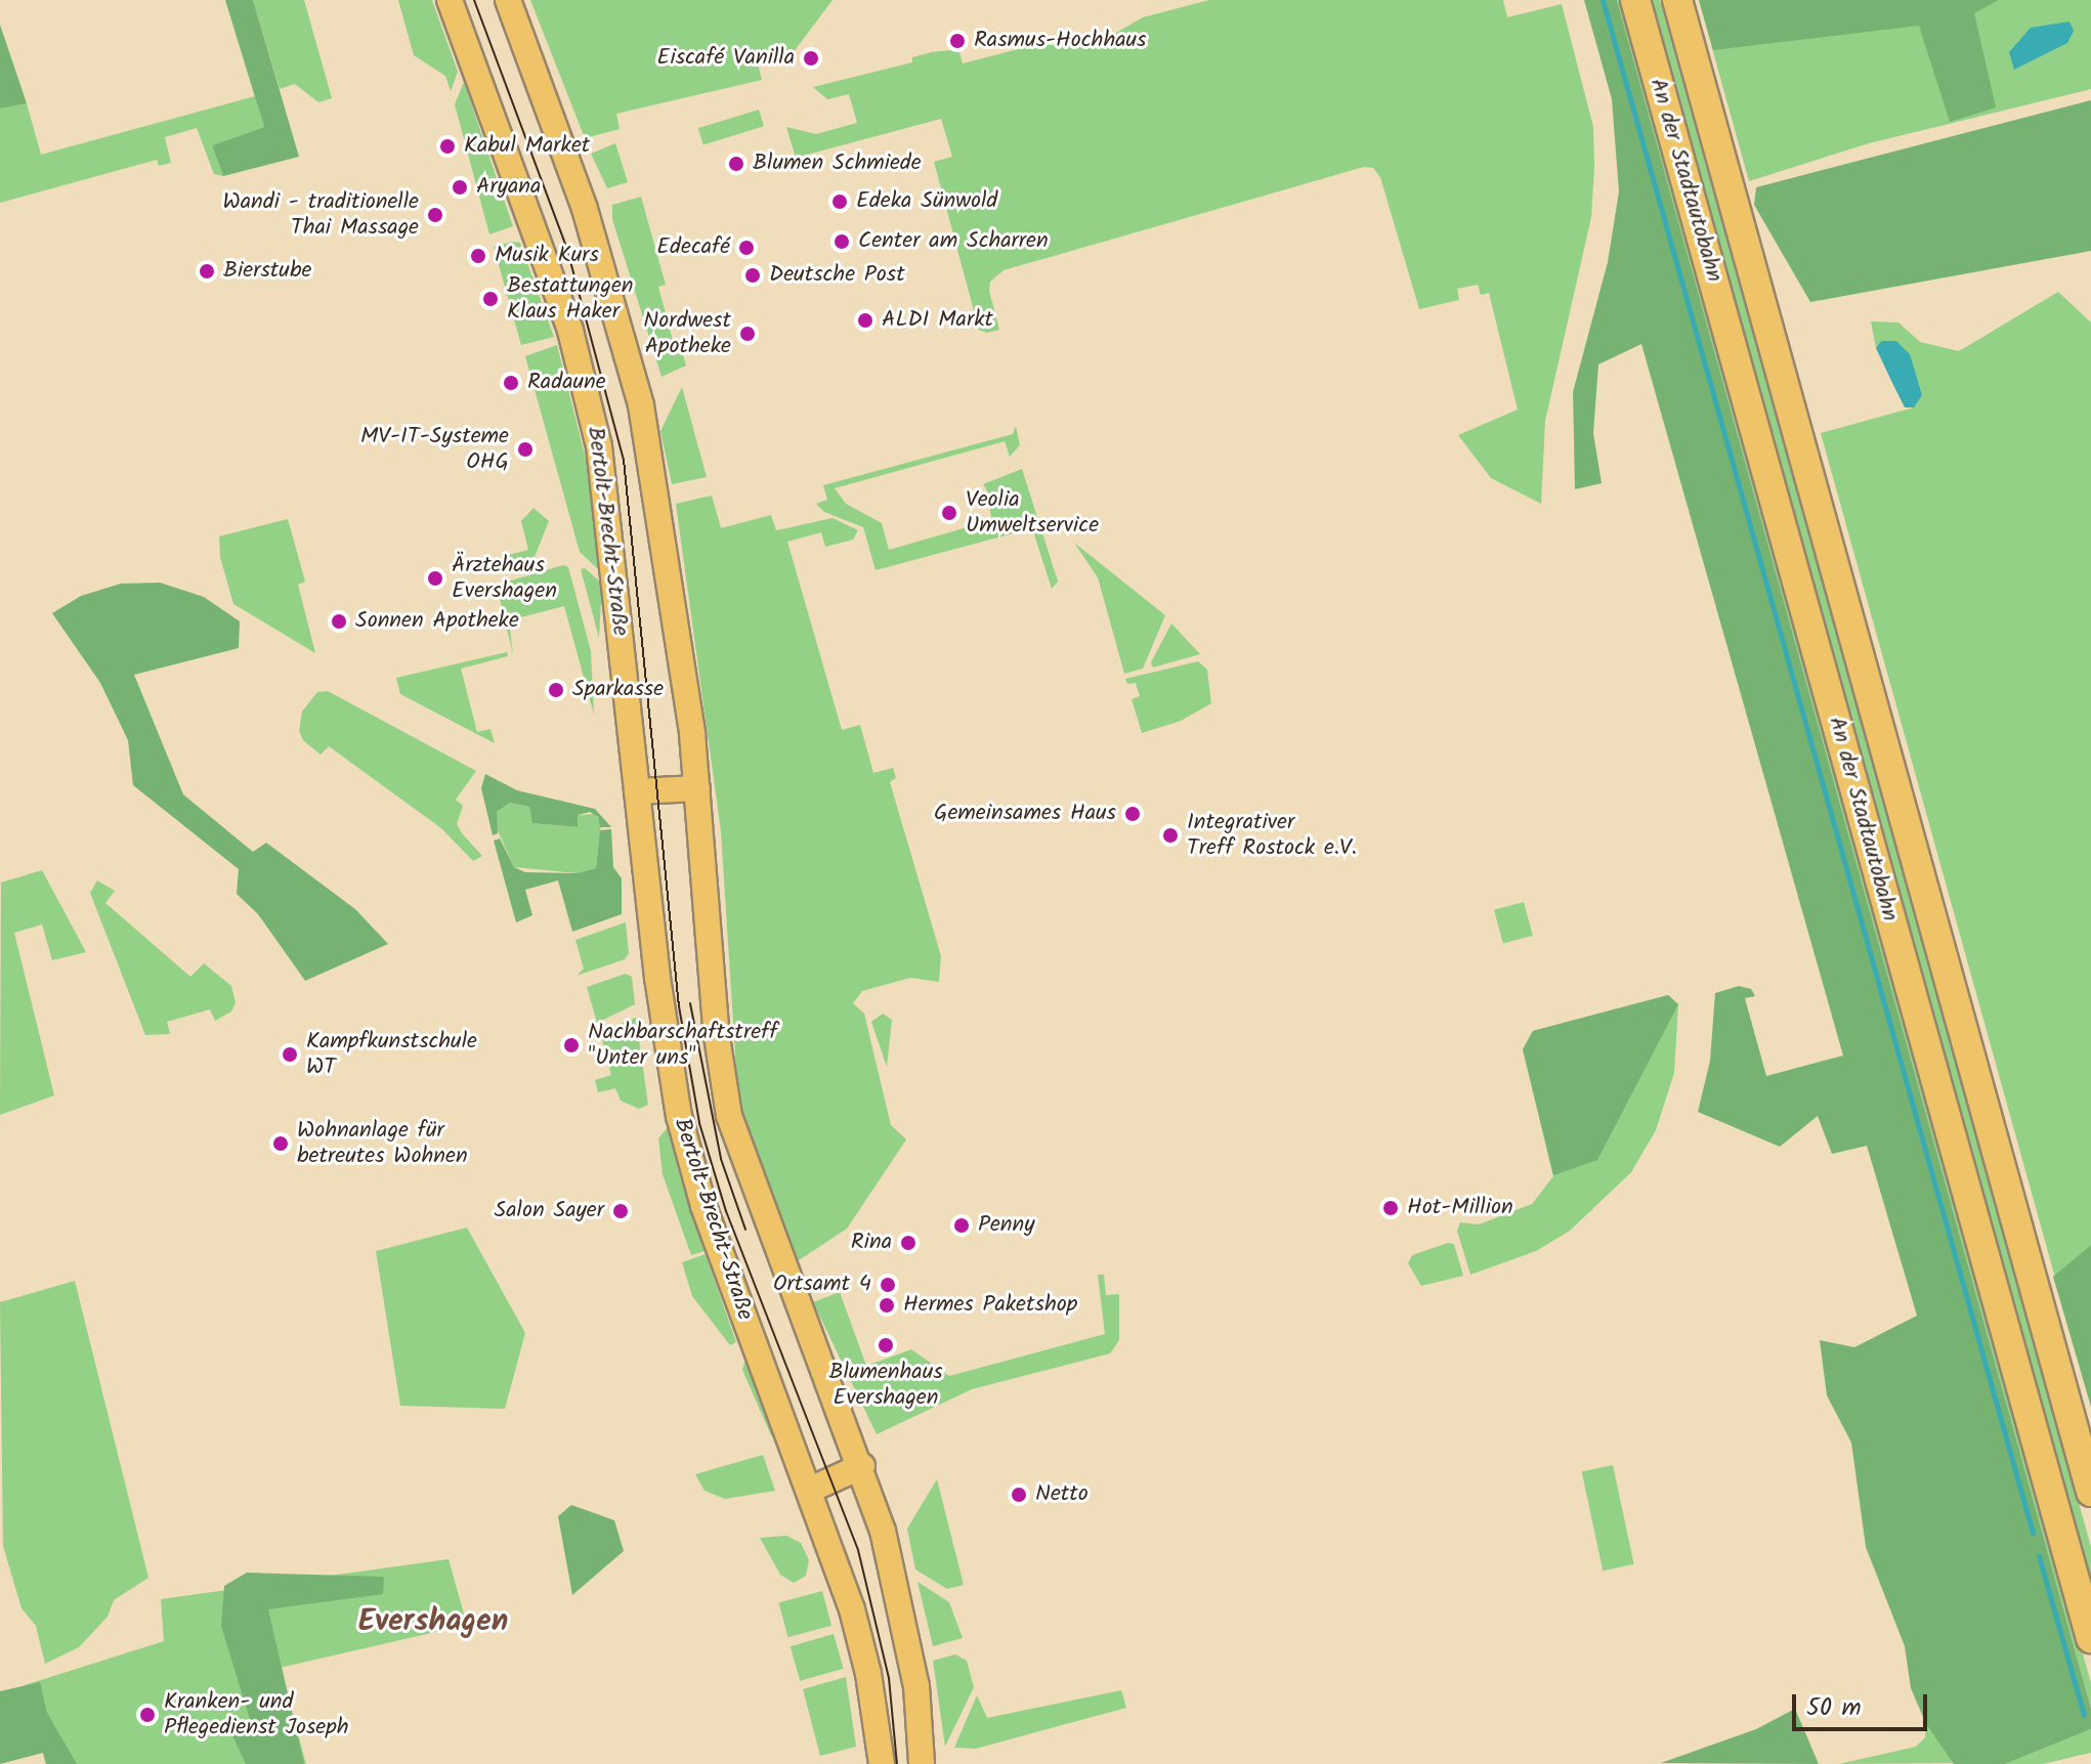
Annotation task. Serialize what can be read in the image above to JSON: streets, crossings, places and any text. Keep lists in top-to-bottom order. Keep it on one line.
{"streets":{"highway":["An der Stadtautobahn"],"main road":["Bertolt-Brecht-Straße"]},"districts":["Evershagen"],"places":["Rasmus-Hochhaus","Eiscafé Vanilla","Kabul Market","Blumen Schmiede","Aryana","Edeka Sünwold","Wandi - traditionelle Thai Massage","Center am Scharren","Edecafé","Musik Kurs","Bierstube","Deutsche Post","Bestattungen Klaus Haker","ALDI Markt","Nordwest Apotheke","Radaune","MV-IT-Systeme OHG","Veolia Umweltservice","Ärztehaus Evershagen","Sonnen Apotheke","Sparkasse","Gemeinsames Haus","Integrativer Treff Rostock e.V.","Nachbarschaftstreff \"Unter uns\"","Kampfkunstschule WT","Wohnanlage für betreutes Wohnen","Hot-Million","Salon Sayer","Penny","Rina","Ortsamt 4","Hermes Paketshop","Blumenhaus Evershagen","Netto","Kranken- und Pflegedienst Joseph"],"scale_bar":"50 m"}
